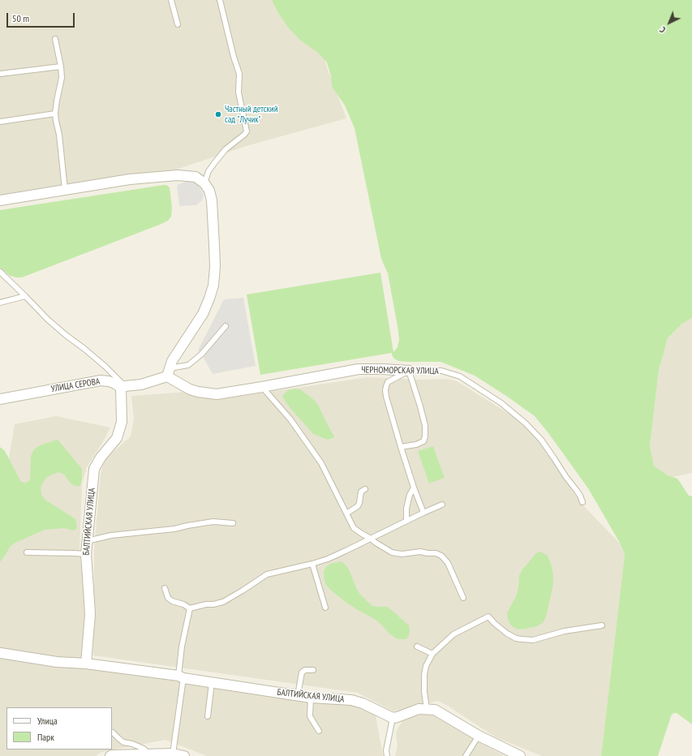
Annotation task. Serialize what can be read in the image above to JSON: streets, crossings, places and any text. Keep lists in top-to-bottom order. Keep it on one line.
{"streets":{"street":["ЧЕРНОМОРСКАЯ УЛИЦА","УЛИЦА СЕРОВА","БАЛТИЙСКАЯ УЛИЦА"]},"crossings":[["УЛИЦА СЕРОВА","БАЛТИЙСКАЯ УЛИЦА"]],"places":["Частный детский сад \"Лучик\""],"legend":["Улица","Парк"],"scale_bar":"50 m","north":"bottom left"}
